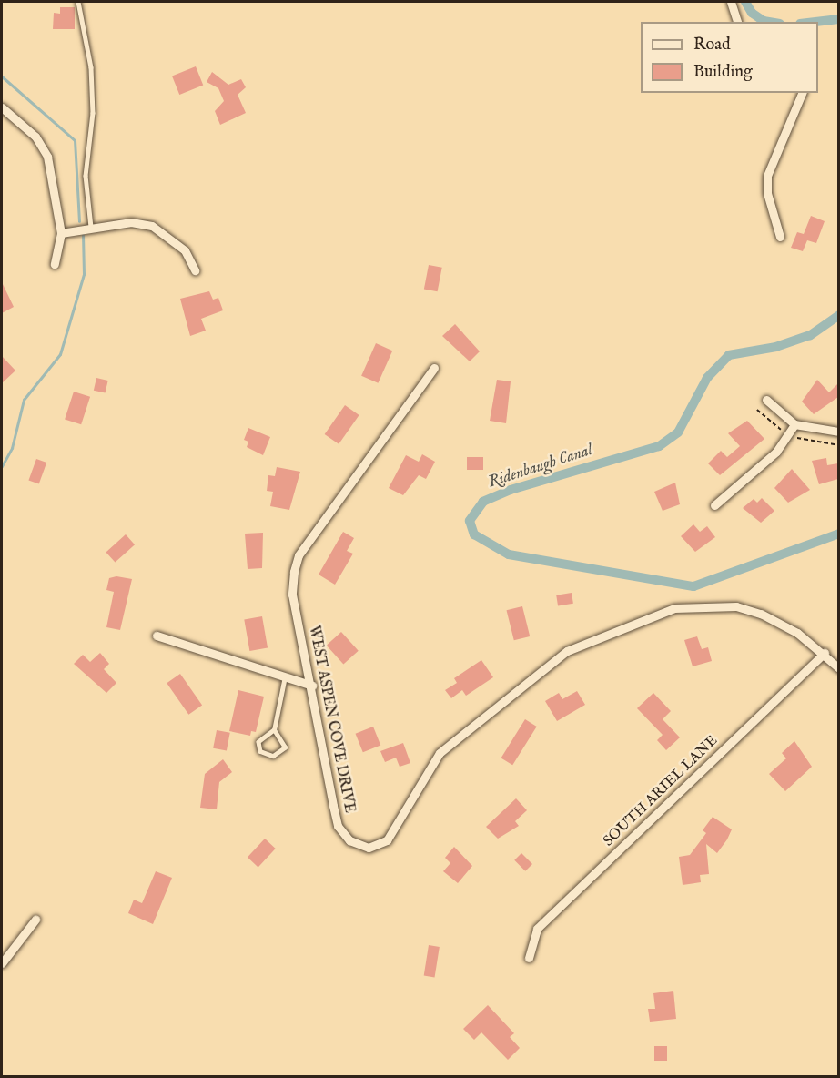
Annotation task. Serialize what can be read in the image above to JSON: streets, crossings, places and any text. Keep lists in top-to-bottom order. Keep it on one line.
{"streets":{"street":["WEST ASPEN COVE DRIVE","SOUTH ARIEL LANE"]},"crossings":[["WEST ASPEN COVE DRIVE","SOUTH ARIEL LANE"]],"water":["Ridenbaugh Canal"],"legend":["Road","Building"]}
